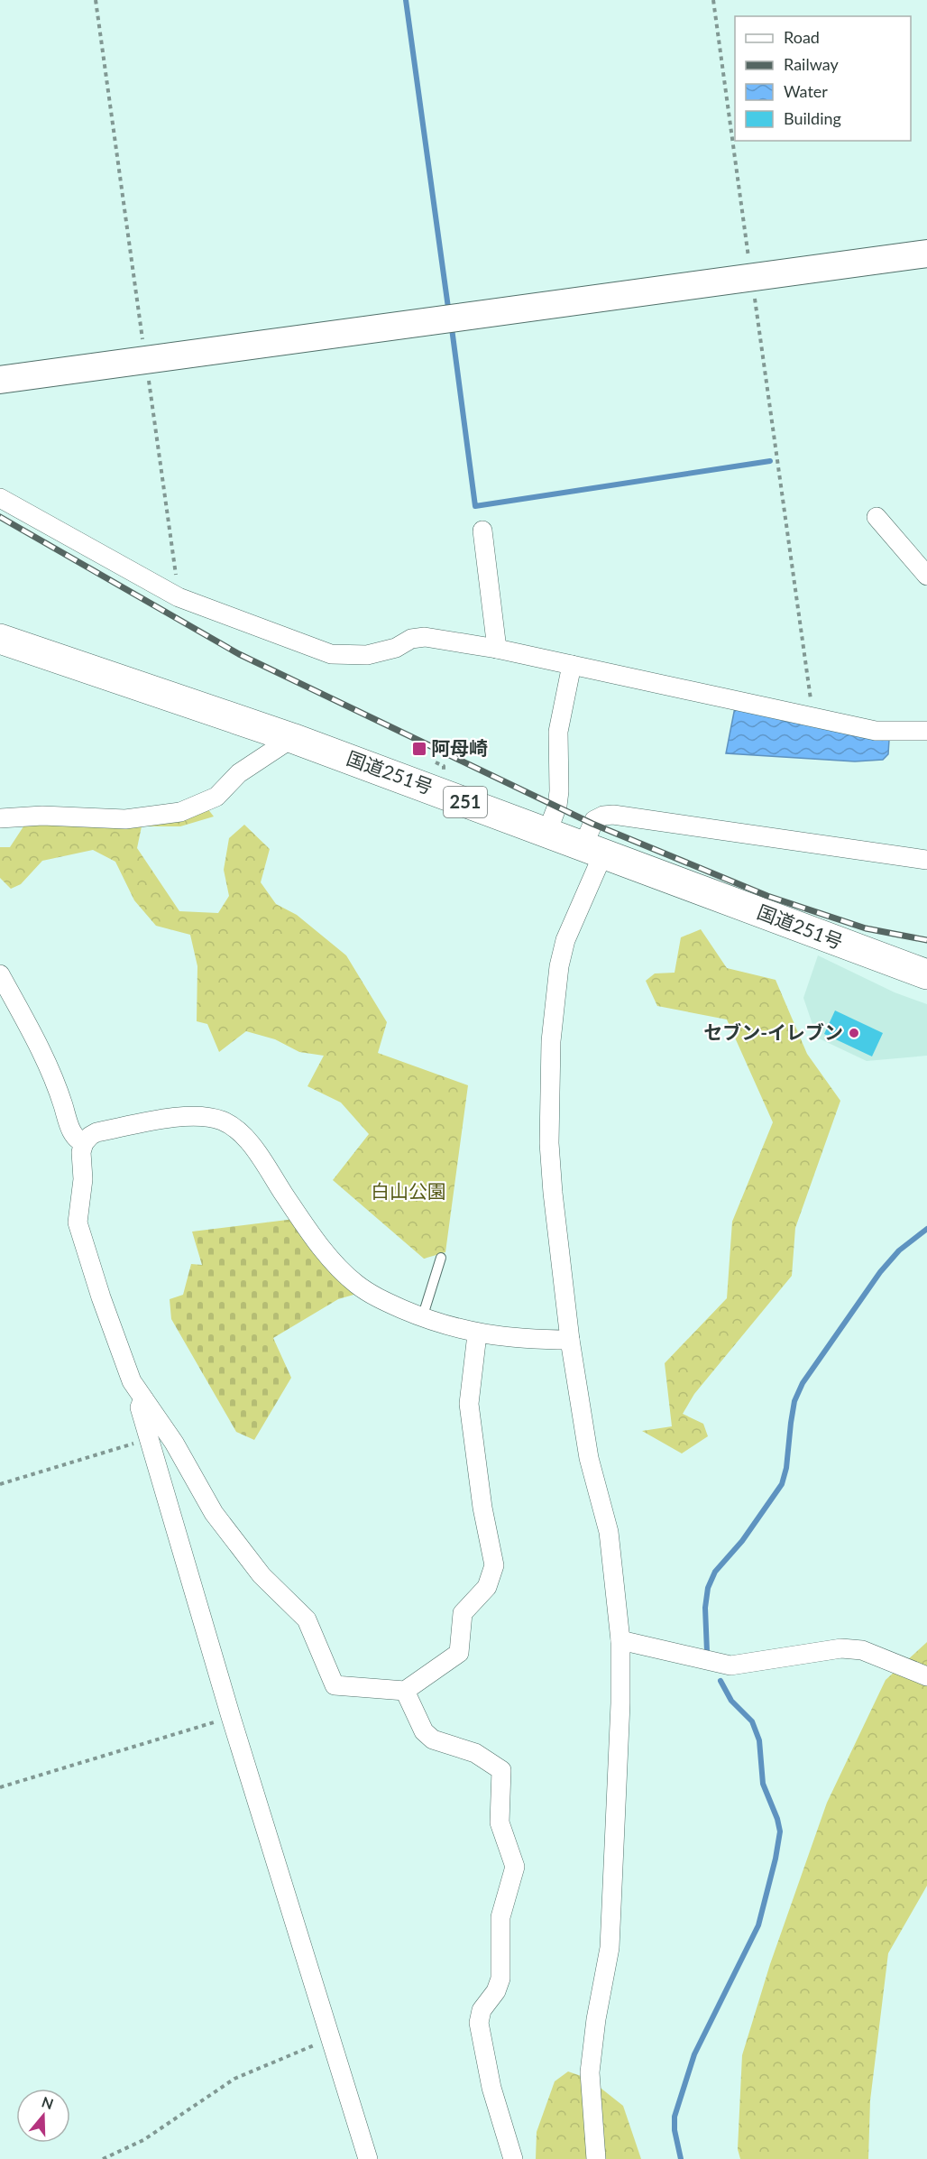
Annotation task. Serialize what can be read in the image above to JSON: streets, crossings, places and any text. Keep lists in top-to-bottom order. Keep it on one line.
{"streets":{"highway":["国道251号","251"]},"parks":["白山公園"],"places":{"transit":["阿母崎"],"other":["セブン-イレブン"]},"legend":["Road","Railway","Water","Building"],"north":"top"}
